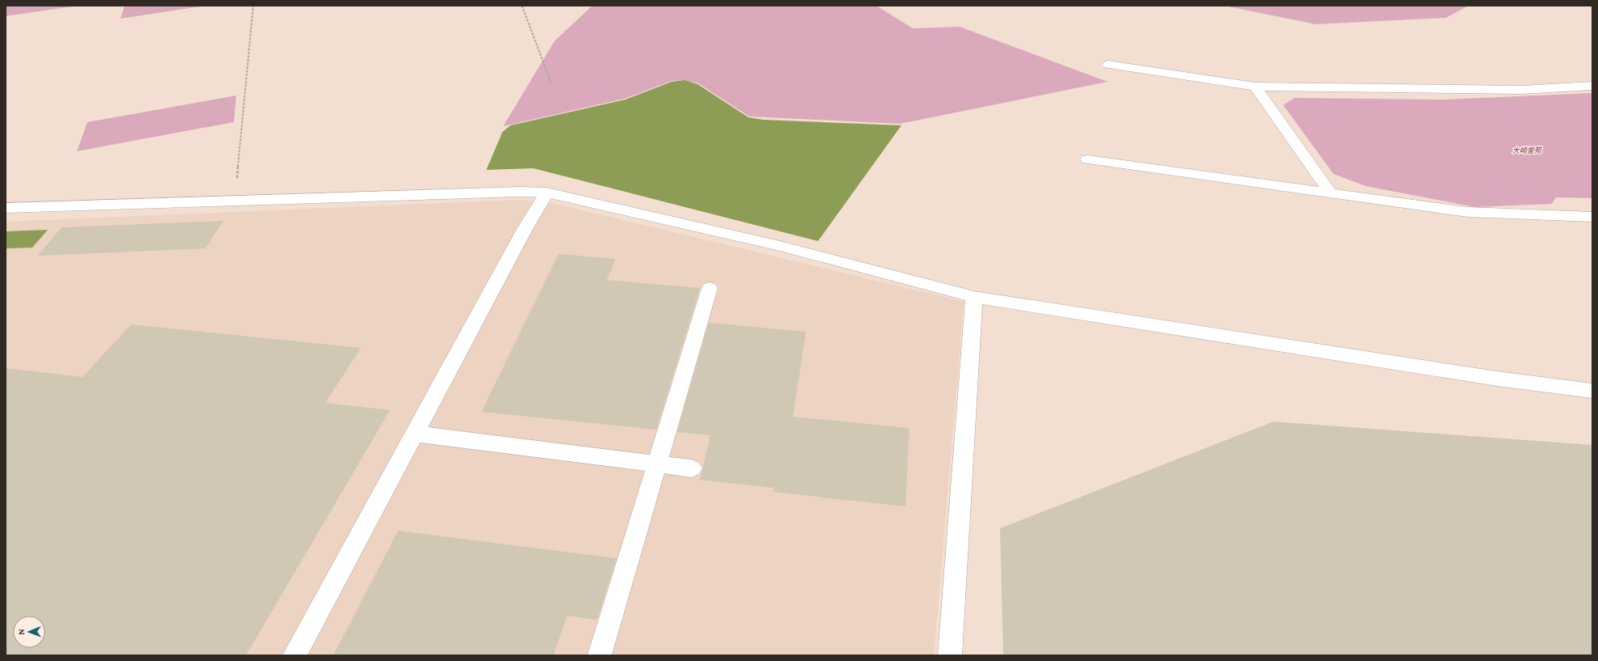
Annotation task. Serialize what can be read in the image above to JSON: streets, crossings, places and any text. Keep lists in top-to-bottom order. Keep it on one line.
{"parks":["大崎霊苑"],"north":"left"}
